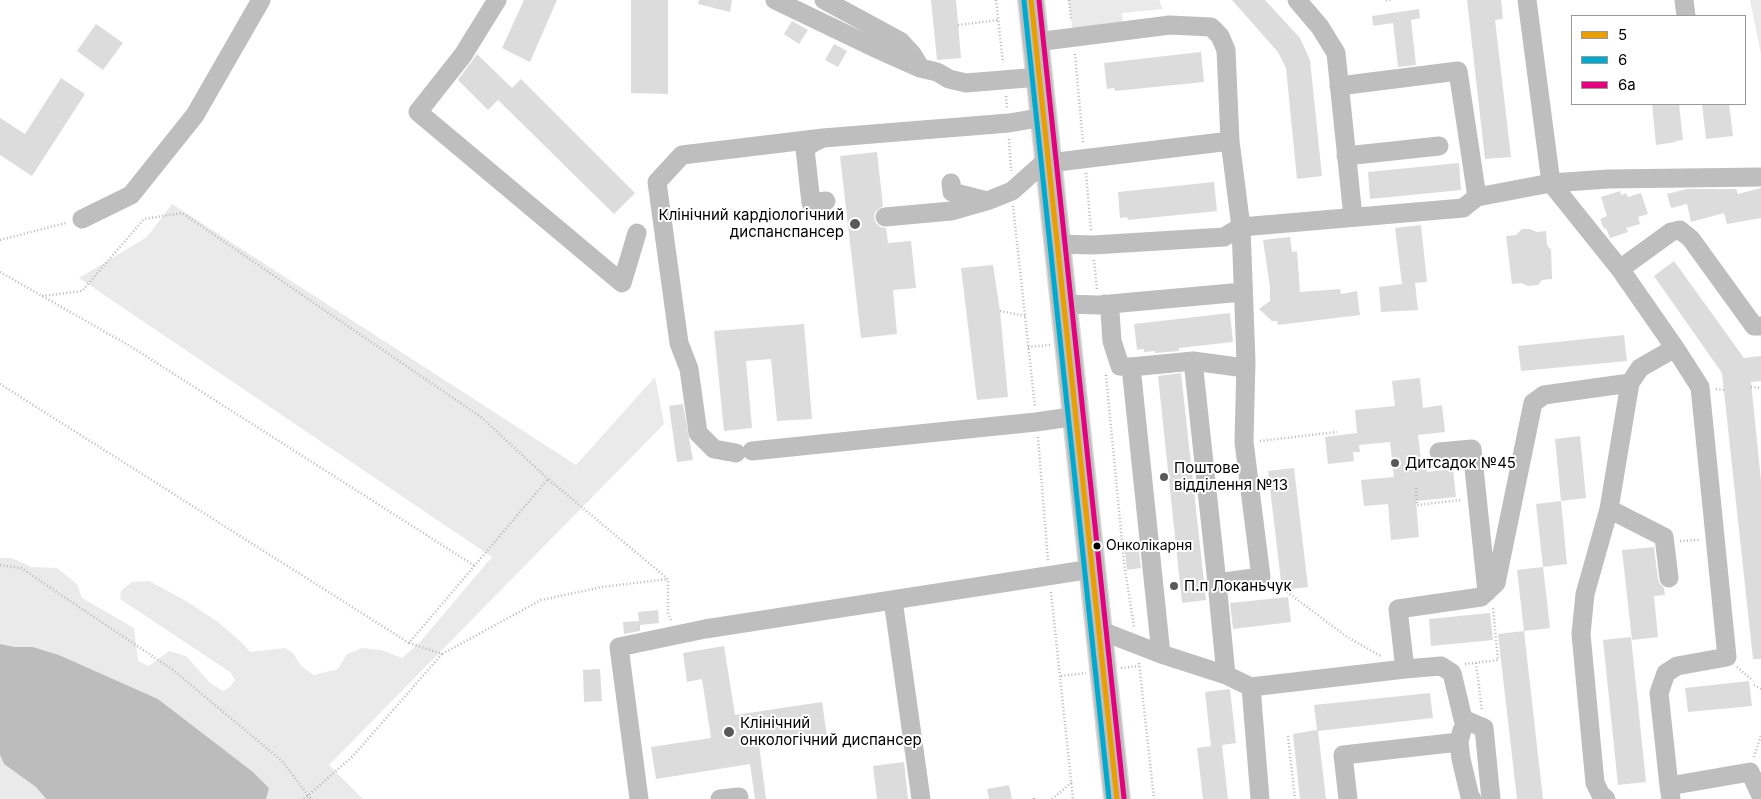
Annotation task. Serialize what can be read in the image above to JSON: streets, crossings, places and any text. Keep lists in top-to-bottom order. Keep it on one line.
{"places":["Клінічний кардіологічний диспанспансер","Дитсадок №45","Поштове відділення №13","Онколікарня","П.п Локаньчук","Клінічний онкологічний диспансер"],"lines":["transit line 5","transit line 6а","transit line 6"],"legend":["5","6","6а"]}
